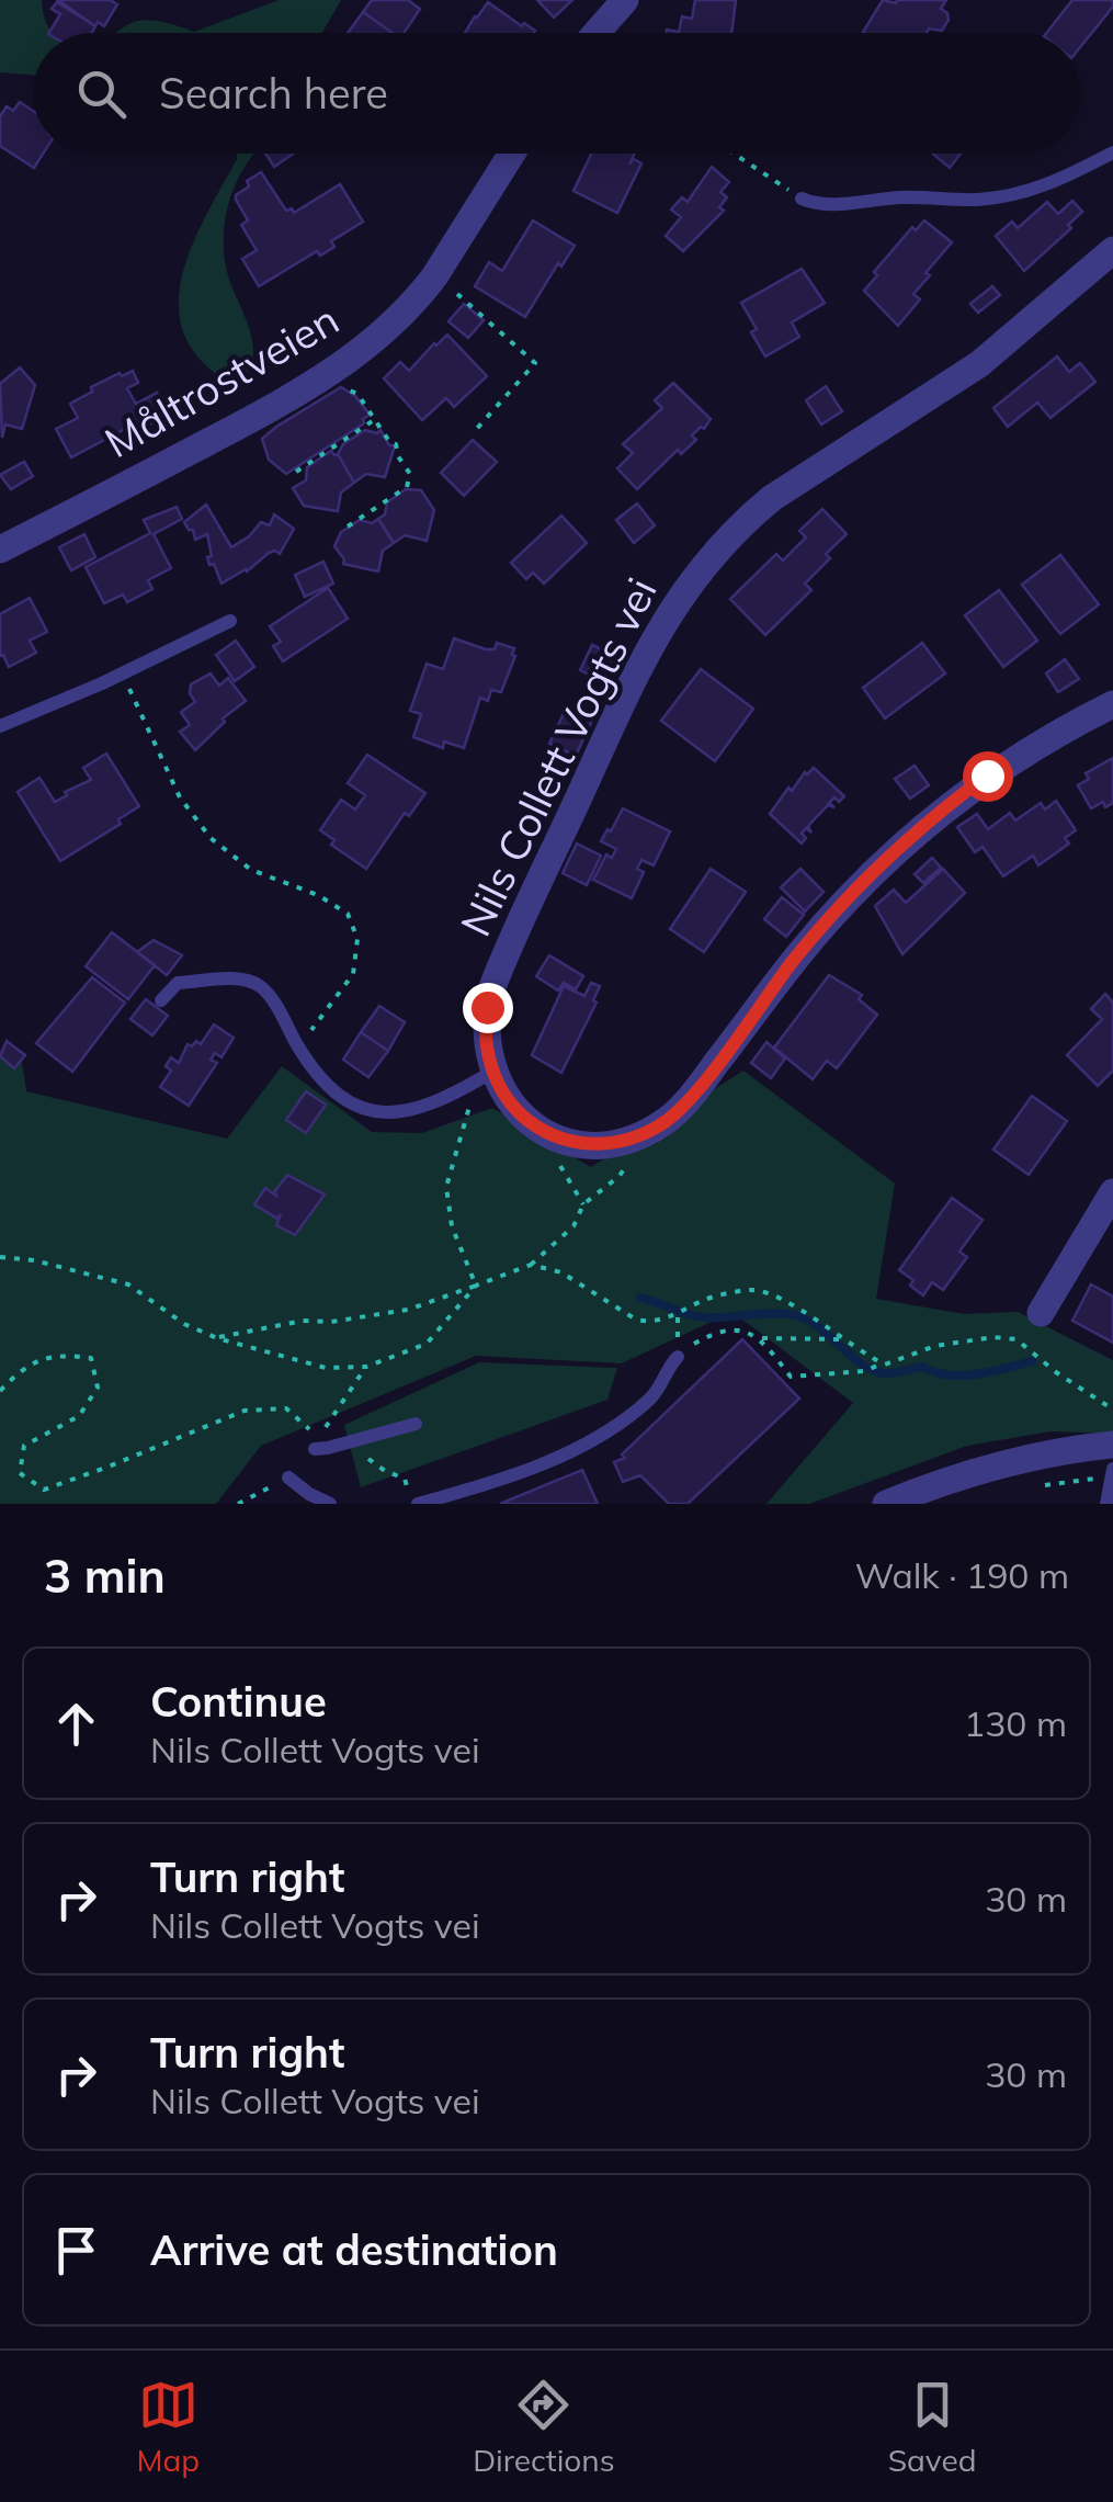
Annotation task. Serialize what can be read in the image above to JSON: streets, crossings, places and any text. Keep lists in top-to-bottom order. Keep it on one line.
{"streets":{"street":["Måltrostveien","Nils Collett Vogts vei"]},"page":{"search":"Search here","heading":["3 min","Walk · 190 m"],"list":[["Continue","Nils Collett Vogts vei","130 m"],["Turn right","Nils Collett Vogts vei","30 m"],["Turn right","Nils Collett Vogts vei","30 m"],"Arrive at destination"],"nav":["Map","Directions","Saved"]}}
